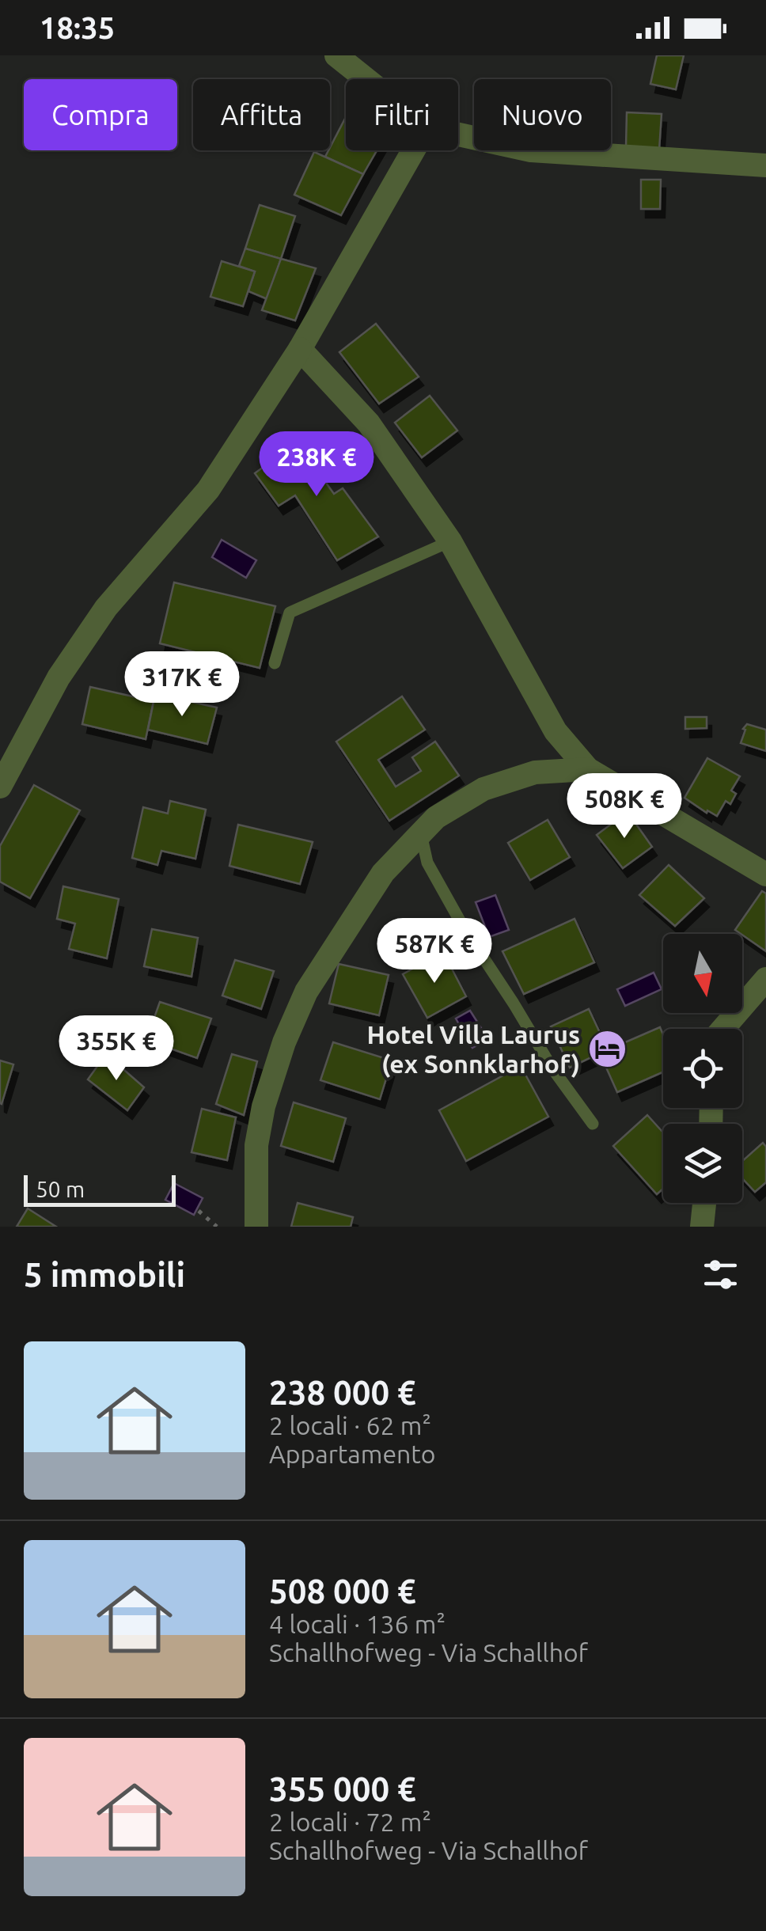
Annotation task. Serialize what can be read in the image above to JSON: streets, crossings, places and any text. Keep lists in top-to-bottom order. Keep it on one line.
{"places":{"hotel":["Hotel Villa Laurus (ex Sonnklarhof)"]},"scale_bar":"50 m","north":"bottom","page":{"status":"18:35","chip":["Compra","Affitta","Filtri","Nuovo"],"price":["238K €","317K €","508K €","587K €","355K €"],"scale":"50 m","heading":"5 immobili","list":[{"name":"238 000 €","note":"2 locali · 62 m² · Appartamento"},{"name":"508 000 €","note":"4 locali · 136 m² · Schallhofweg - Via Schallhof"},{"name":"355 000 €","note":"2 locali · 72 m² · Schallhofweg - Via Schallhof"}]}}
